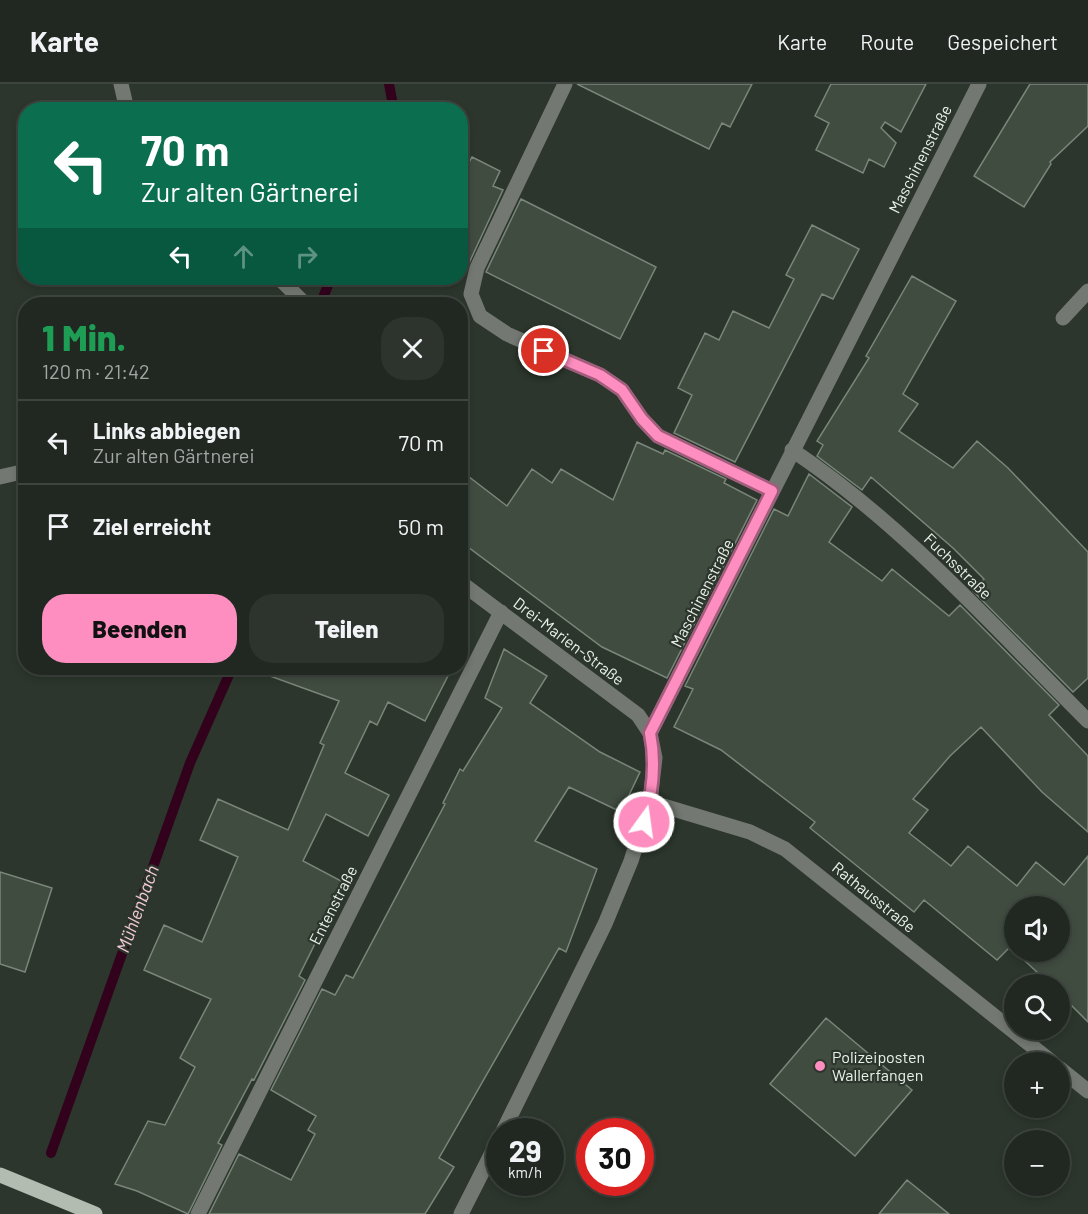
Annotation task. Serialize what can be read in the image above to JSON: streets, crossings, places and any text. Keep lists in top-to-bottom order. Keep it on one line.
{"streets":{"street":["Maschinenstraße","Fuchsstraße","Drei-Marien-Straße","Rathausstraße","Entenstraße"]},"crossings":[["Maschinenstraße","Fuchsstraße"],["Maschinenstraße","Drei-Marien-Straße"],["Drei-Marien-Straße","Entenstraße"]],"water":["Mühlenbach"],"places":["Polizeiposten Wallerfangen"],"page":{"header":"Karte","nav":["Karte","Route","Gespeichert"],"turn":["70 m","Zur alten Gärtnerei"],"heading":["1 Min.","120 m · 21:42"],"list":[{"name":"Links abbiegen","note":"Zur alten Gärtnerei","value":"70 m"},{"name":"Ziel erreicht","value":"50 m"}],"buttons":["Beenden","Teilen"],"map_buttons":["+","−"],"speed":"29 km/h","limit":"30"}}
